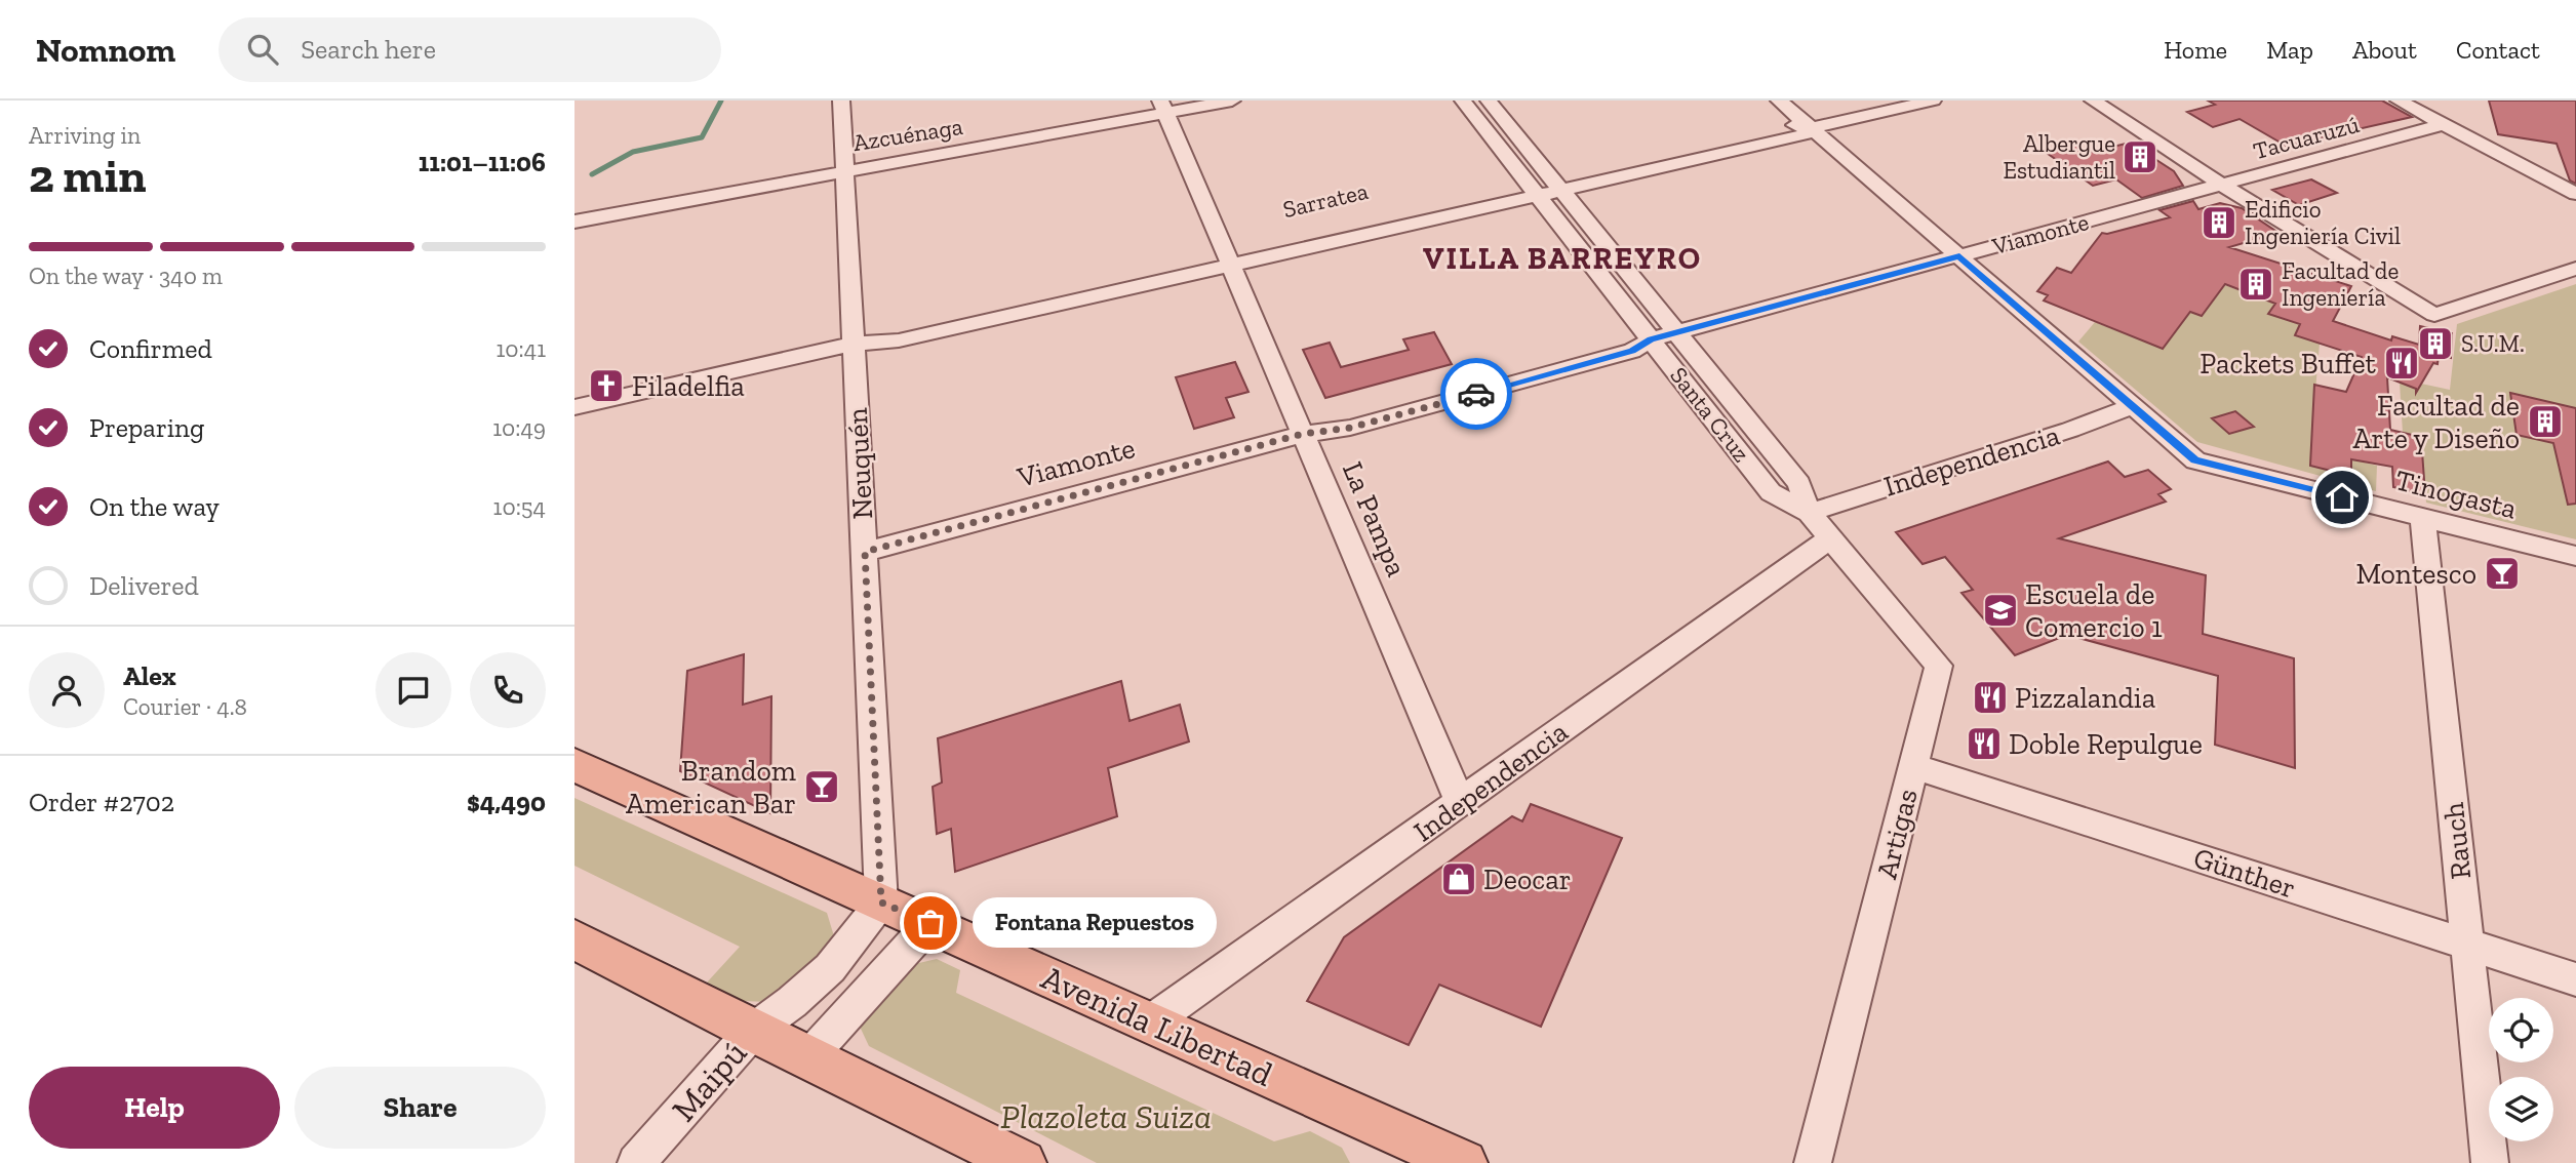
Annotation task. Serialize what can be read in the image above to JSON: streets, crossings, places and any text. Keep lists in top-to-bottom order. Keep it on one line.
{"streets":{"main road":["Avenida Libertad"],"street":["Azcuénaga","Tacuaruzú","Sarratea","Viamonte","Santa Cruz","Independencia","Neuquén","Tinogasta","La Pampa","Artigas","Rauch","Günther","Maipú"]},"crossings":[["Azcuénaga","Neuquén"],["Azcuénaga","La Pampa"],["Tacuaruzú","Viamonte"],["Sarratea","Santa Cruz"],["Sarratea","Neuquén"],["Sarratea","La Pampa"],["Viamonte","Santa Cruz"],["Viamonte","Neuquén"],["Viamonte","La Pampa"],["Santa Cruz","Independencia"],["Santa Cruz","Artigas"],["Independencia","Tinogasta"],["Independencia","La Pampa"],["Independencia","Artigas"],["Independencia","Avenida Libertad"],["Neuquén","Avenida Libertad"],["Tinogasta","Rauch"],["Artigas","Günther"],["Rauch","Günther"]],"districts":["VILLA BARREYRO"],"parks":["Plazoleta Suiza"],"places":{"building":["Albergue Estudiantil","Edificio Ingeniería Civil","Facultad de Ingeniería","S.U.M.","Facultad de Arte y Diseño"],"restaurant":["Packets Buffet","Pizzalandia","Doble Repulgue"],"church":["Filadelfia"],"bar":["Montesco","Brandom American Bar"],"school or university":["Escuela de Comercio 1"],"shop":["Deocar"],"other":["Fontana Repuestos"]},"page":{"header":"Nomnom","search":"Search here","nav":["Home","Map","About","Contact"],"heading":["2 min","Arriving in","11:01–11:06"],"panel":["Alex","Courier · 4.8","Order #2702","$4,490"],"bar":"On the way · 340 m","list":[["Confirmed","10:41"],["Preparing","10:49"],["On the way","10:54"],"Delivered"],"bubble":"Fontana Repuestos","buttons":["Help","Share"]}}
